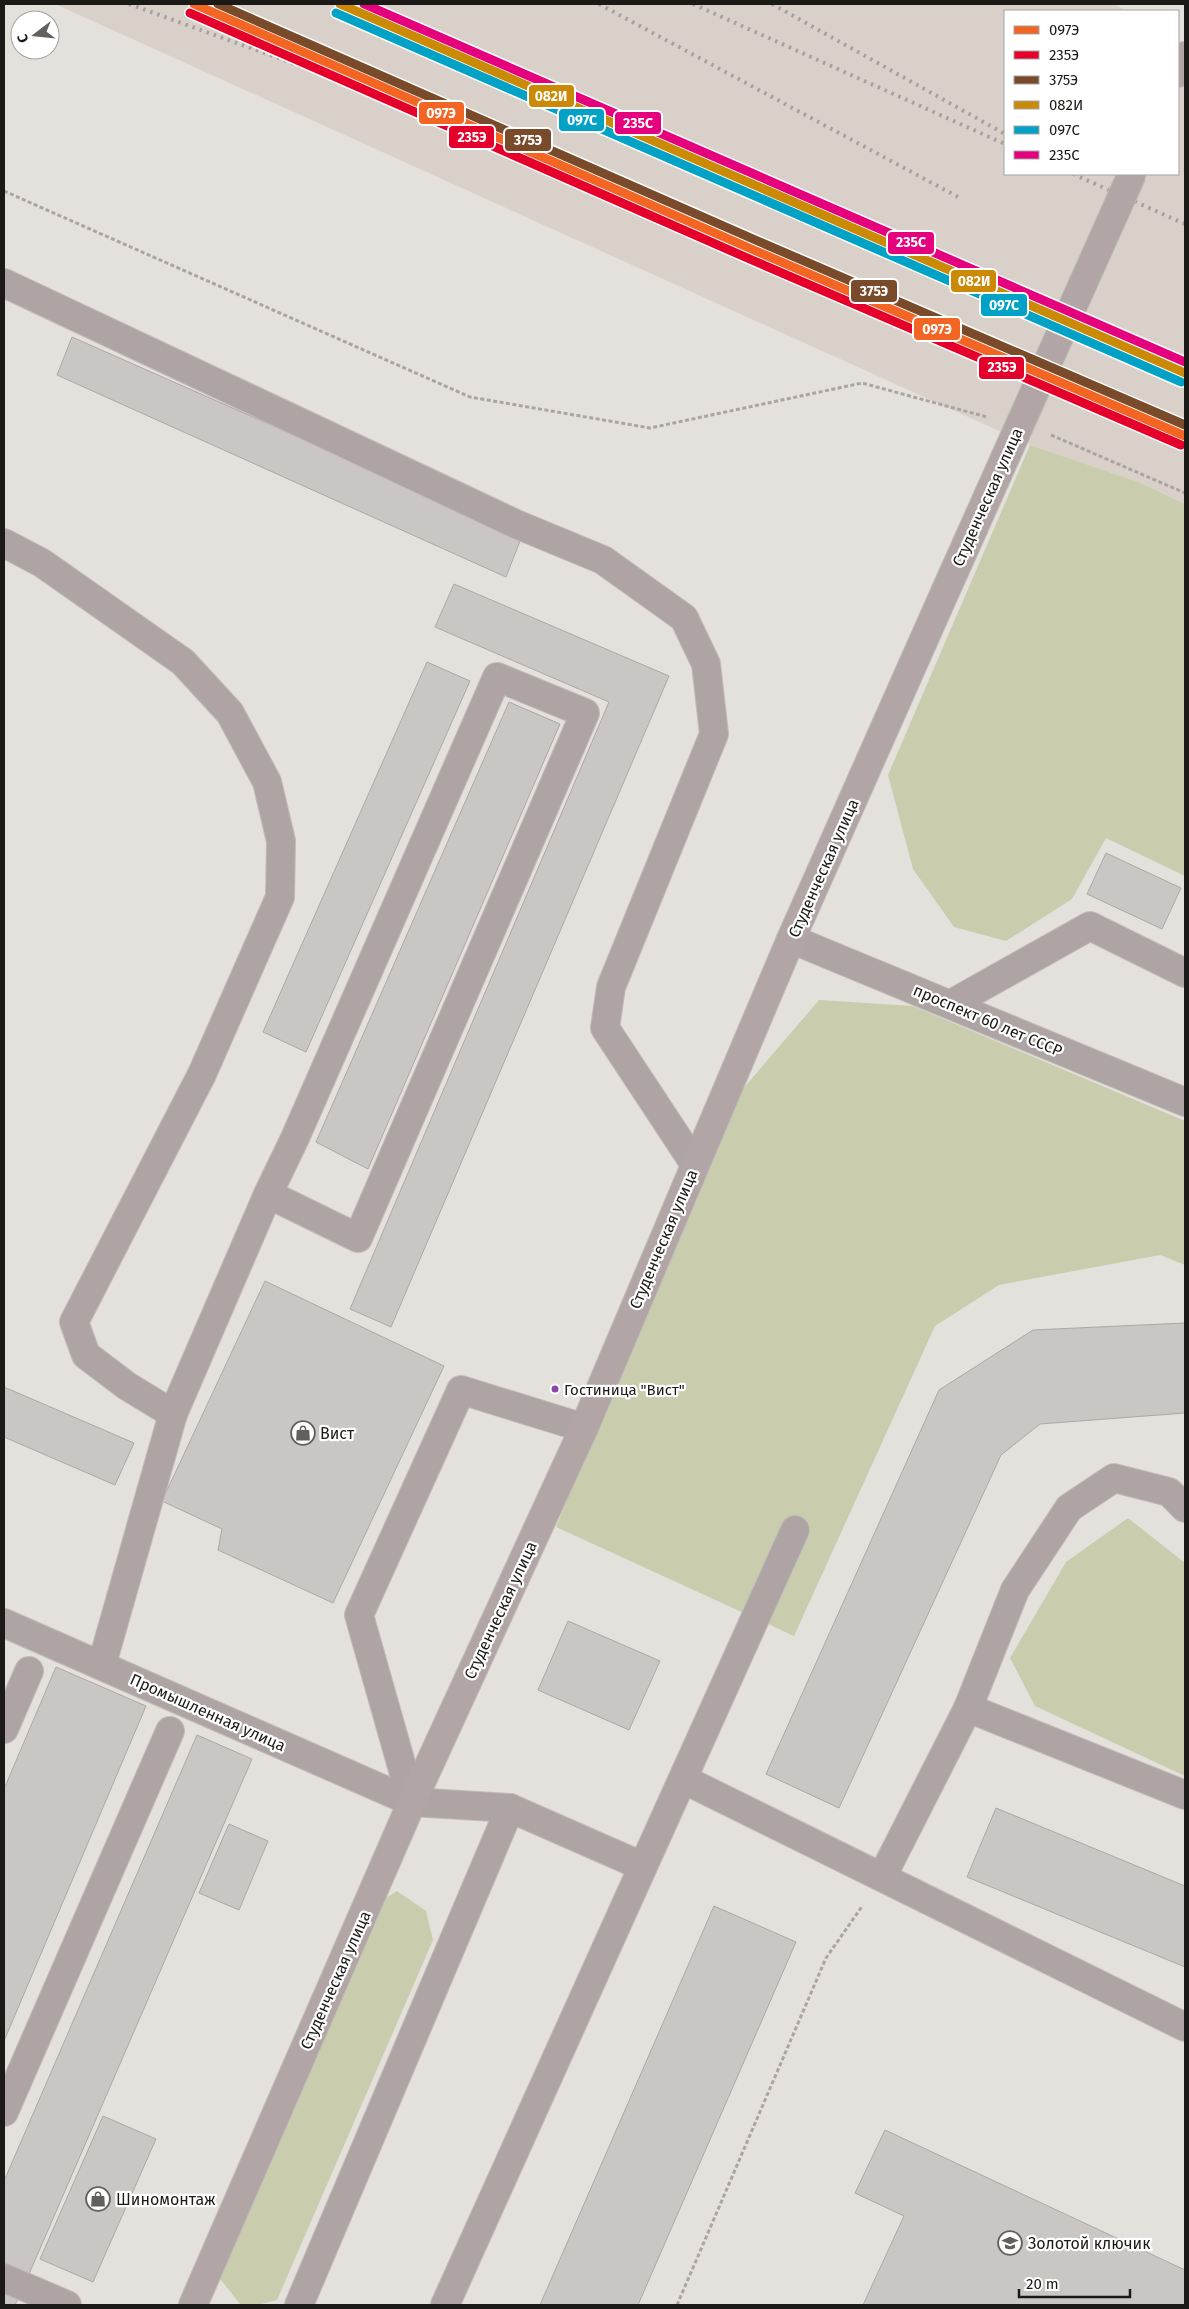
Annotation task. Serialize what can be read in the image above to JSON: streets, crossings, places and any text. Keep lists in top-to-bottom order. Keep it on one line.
{"streets":{"main road":["Студенческая улица"],"street":["проспект 60 лет СССР","Промышленная улица"]},"crossings":[["Студенческая улица","проспект 60 лет СССР"],["Студенческая улица","Промышленная улица"]],"places":{"other":["Гостиница \"Вист\""],"shop":["Вист","Шиномонтаж"],"school or university":["Золотой ключик"]},"lines":["transit line 097Э","transit line 375Э","transit line 082И","transit line 235С","transit line 235Э","transit line 097С"],"legend":["097Э","235Э","375Э","082И","097С","235С"],"scale_bar":"20 m","north":"left"}
